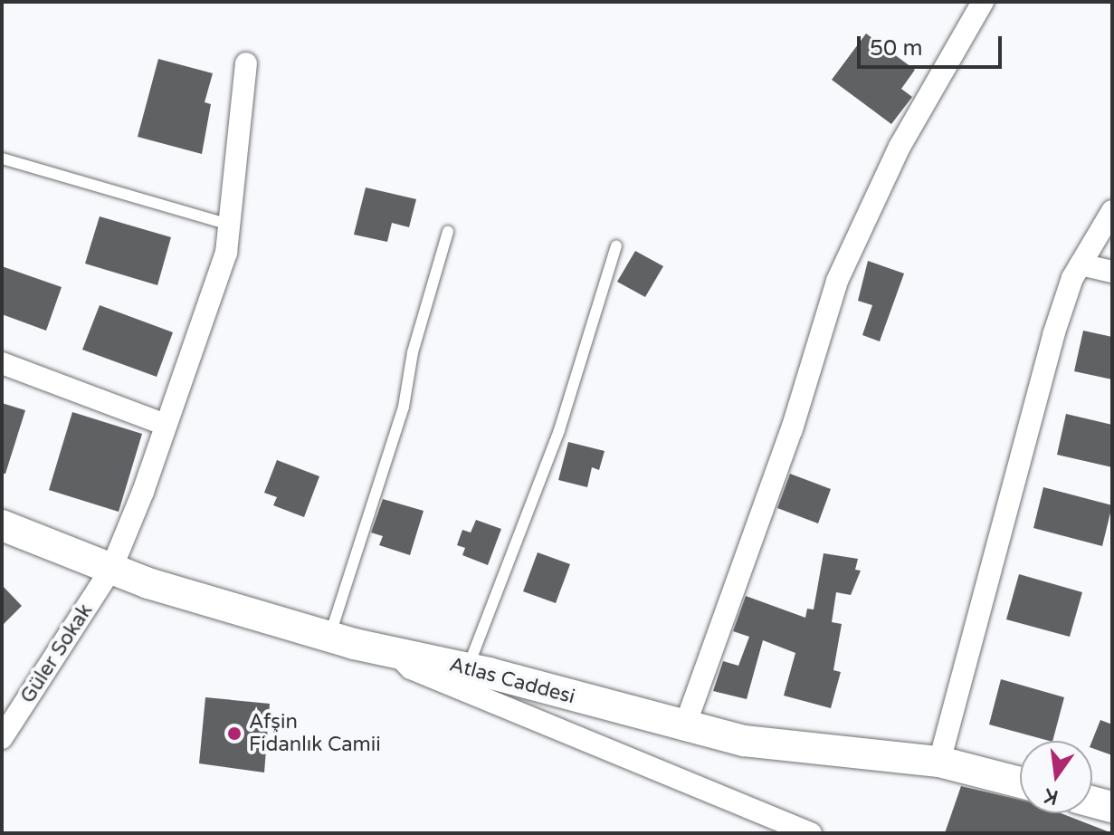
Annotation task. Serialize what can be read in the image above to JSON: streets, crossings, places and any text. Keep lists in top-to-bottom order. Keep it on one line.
{"streets":{"street":["Güler Sokak","Atlas Caddesi"]},"crossings":[["Güler Sokak","Atlas Caddesi"]],"places":["Afşin Fidanlık Camii"],"scale_bar":"50 m","north":"bottom"}
